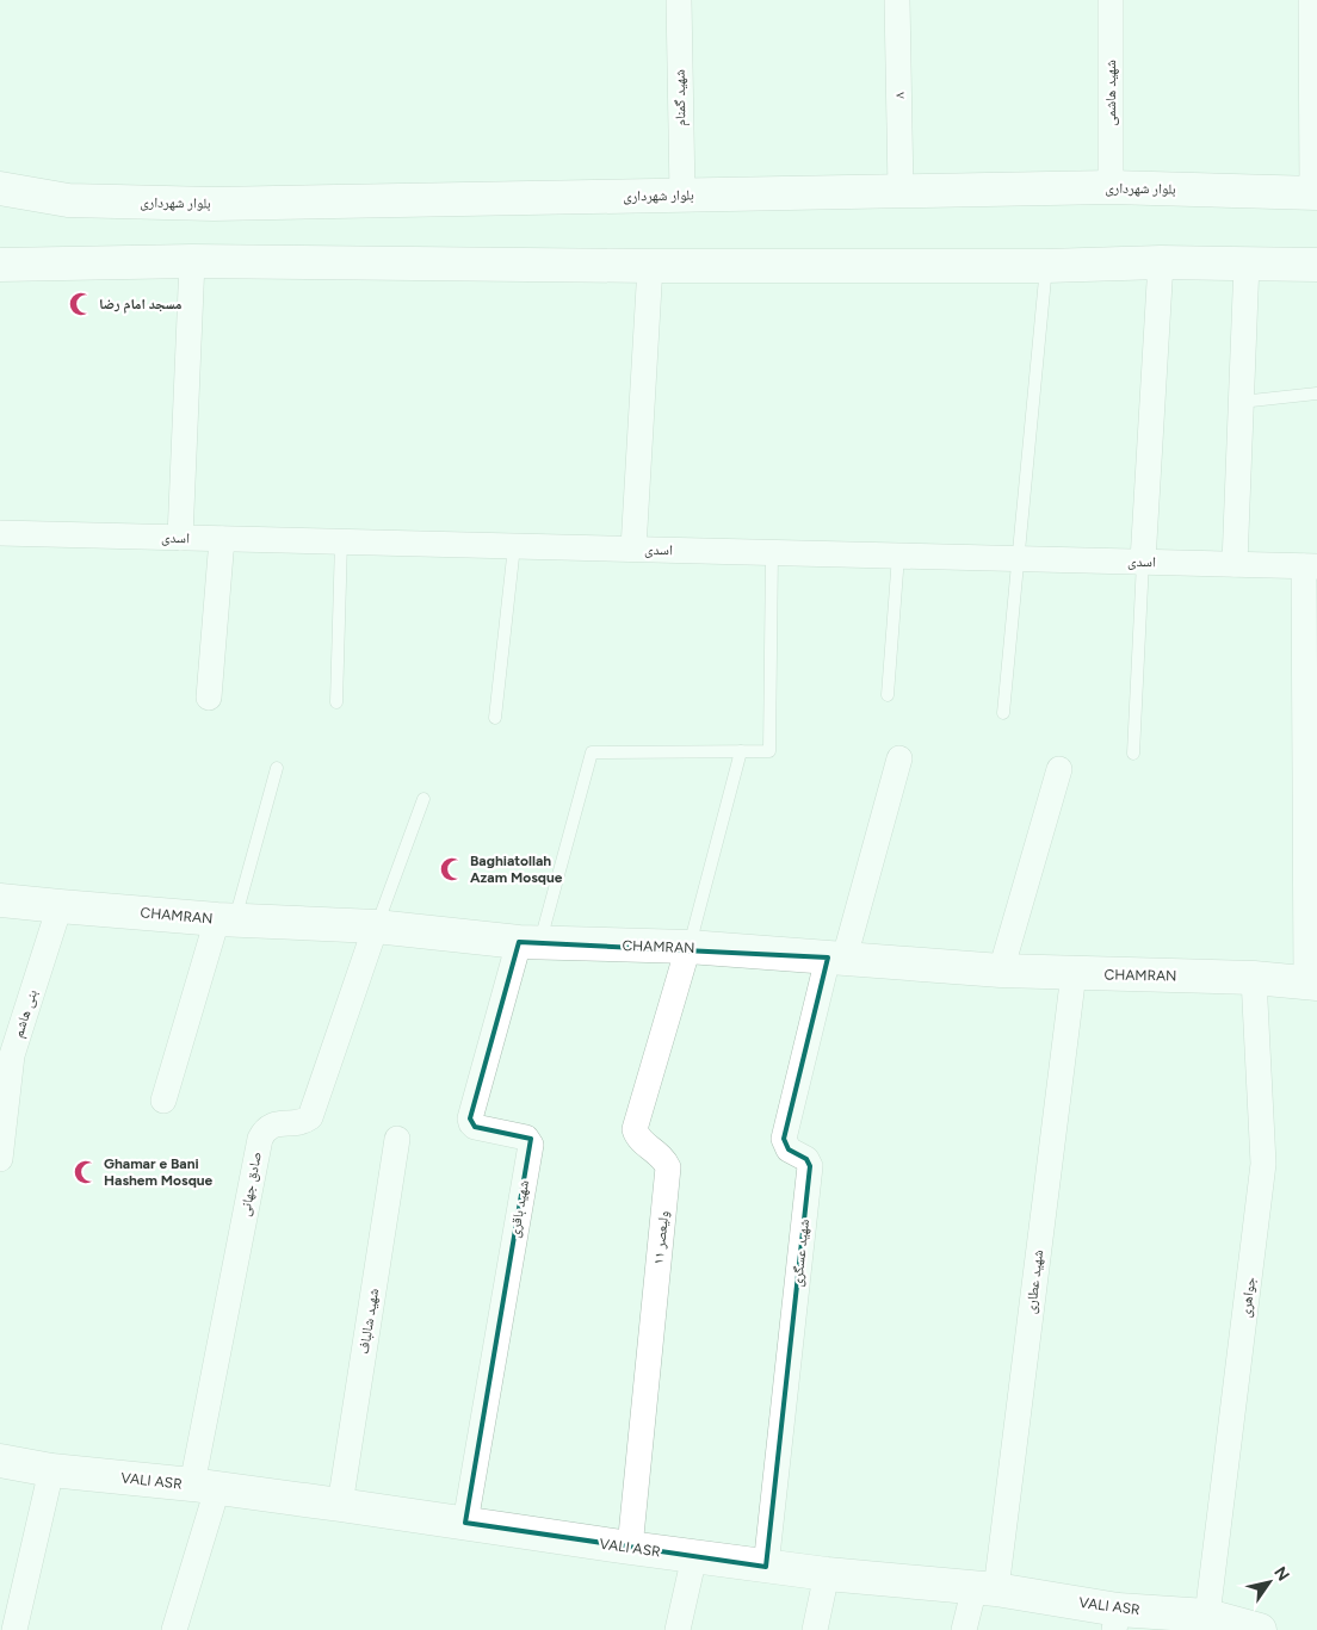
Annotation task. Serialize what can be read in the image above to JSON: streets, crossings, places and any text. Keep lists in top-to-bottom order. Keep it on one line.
{"streets":{"main road":["بلوار شهرداری","CHAMRAN","VALI ASR"],"street":["شهید هاشمی","۸","شهید گمنام","اسدی","بنی هاشم","صادق جهانی","شهید باقری","ولیعصر ۱۱","شهید عسگری","شهید عطاری","جواهری","شهید شالباف"]},"crossings":[["شهید هاشمی","بلوار شهرداری"],["۸","بلوار شهرداری"],["شهید گمنام","بلوار شهرداری"],["CHAMRAN","بنی هاشم"],["CHAMRAN","صادق جهانی"],["CHAMRAN","شهید باقری"],["CHAMRAN","ولیعصر ۱۱"],["CHAMRAN","شهید عسگری"],["CHAMRAN","شهید عطاری"],["CHAMRAN","جواهری"],["صادق جهانی","VALI ASR"],["شهید باقری","VALI ASR"],["ولیعصر ۱۱","VALI ASR"],["شهید عسگری","VALI ASR"],["شهید عطاری","VALI ASR"],["جواهری","VALI ASR"],["شهید شالباف","VALI ASR"]],"places":{"mosque":["مسجد امام رضا","Baghiatollah Azam Mosque","Ghamar e Bani Hashem Mosque"]},"north":"top right"}
